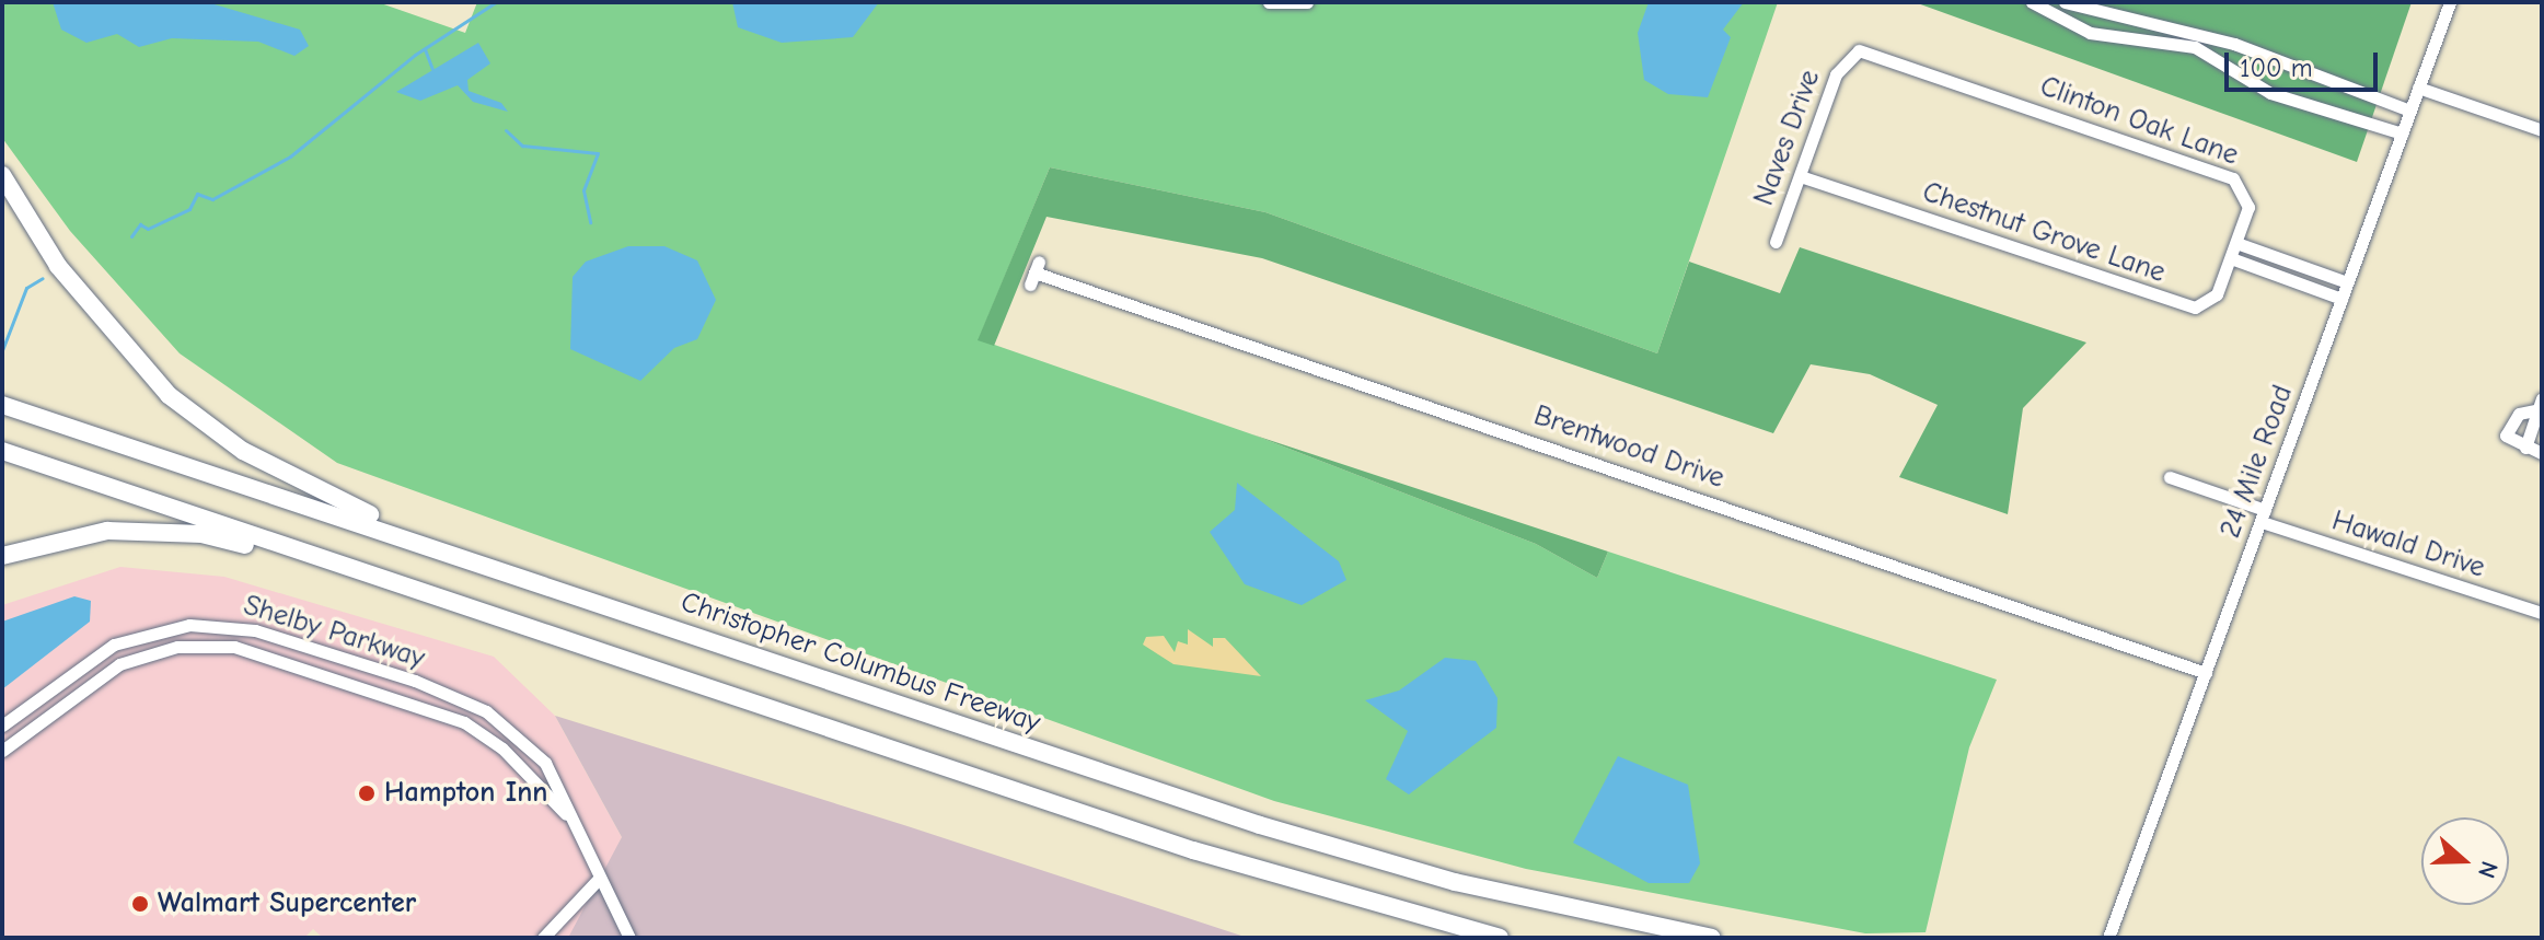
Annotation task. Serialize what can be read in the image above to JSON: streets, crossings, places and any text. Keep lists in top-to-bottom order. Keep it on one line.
{"streets":{"highway":["Christopher Columbus Freeway"],"street":["Clinton Oak Lane","Naves Drive","Chestnut Grove Lane","Brentwood Drive","24 Mile Road","Hawald Drive","Shelby Parkway"]},"crossings":[["Clinton Oak Lane","Naves Drive"],["Clinton Oak Lane","Chestnut Grove Lane"],["Naves Drive","Chestnut Grove Lane"],["Brentwood Drive","24 Mile Road"],["24 Mile Road","Hawald Drive"]],"places":["Hampton Inn","Walmart Supercenter"],"scale_bar":"100 m","north":"right"}
